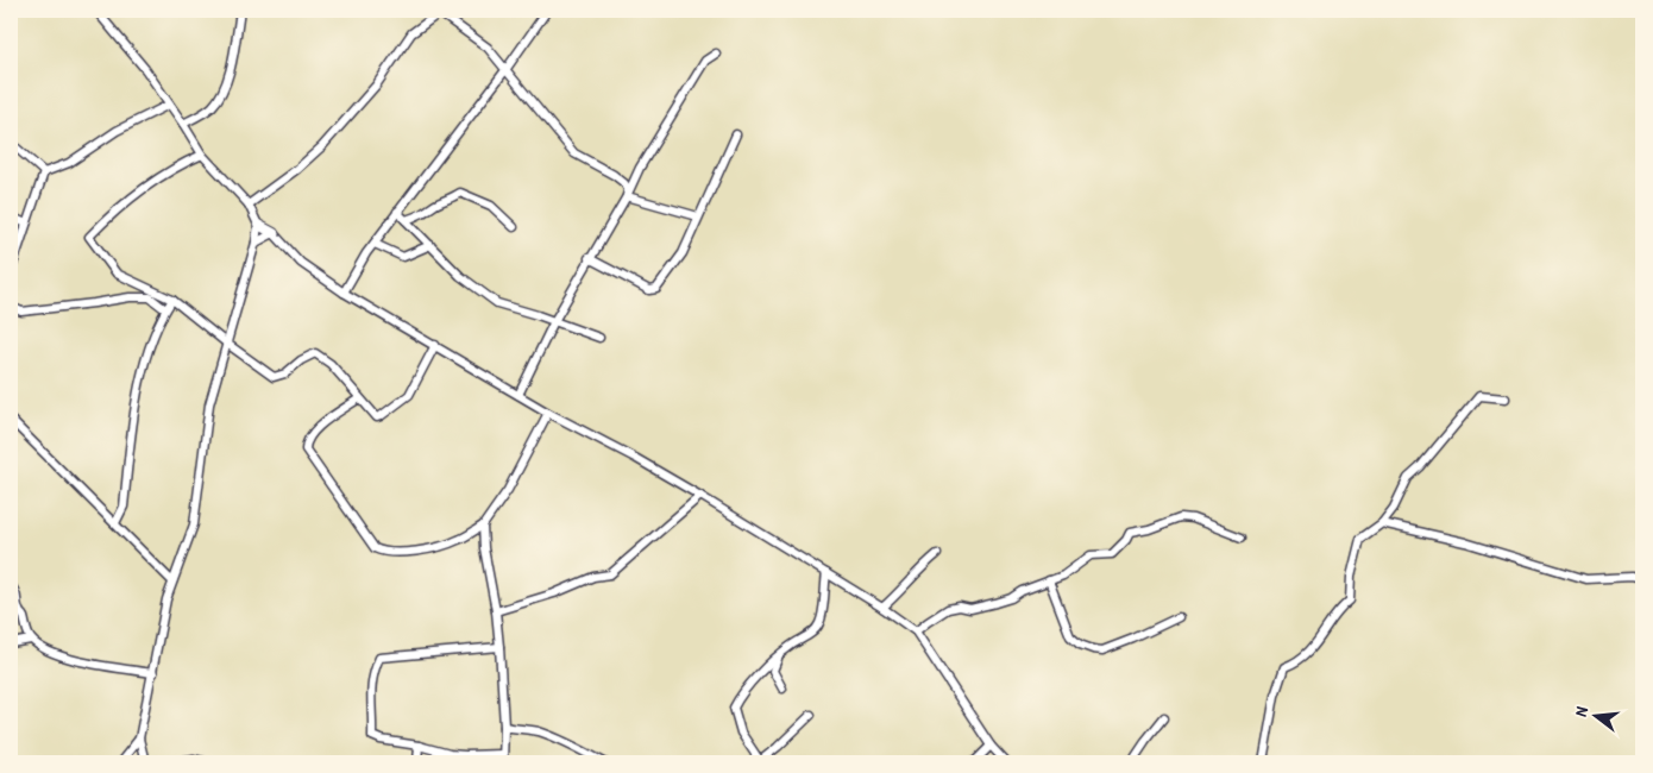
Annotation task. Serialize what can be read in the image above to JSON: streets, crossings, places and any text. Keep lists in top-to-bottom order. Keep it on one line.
{"north":"left"}
